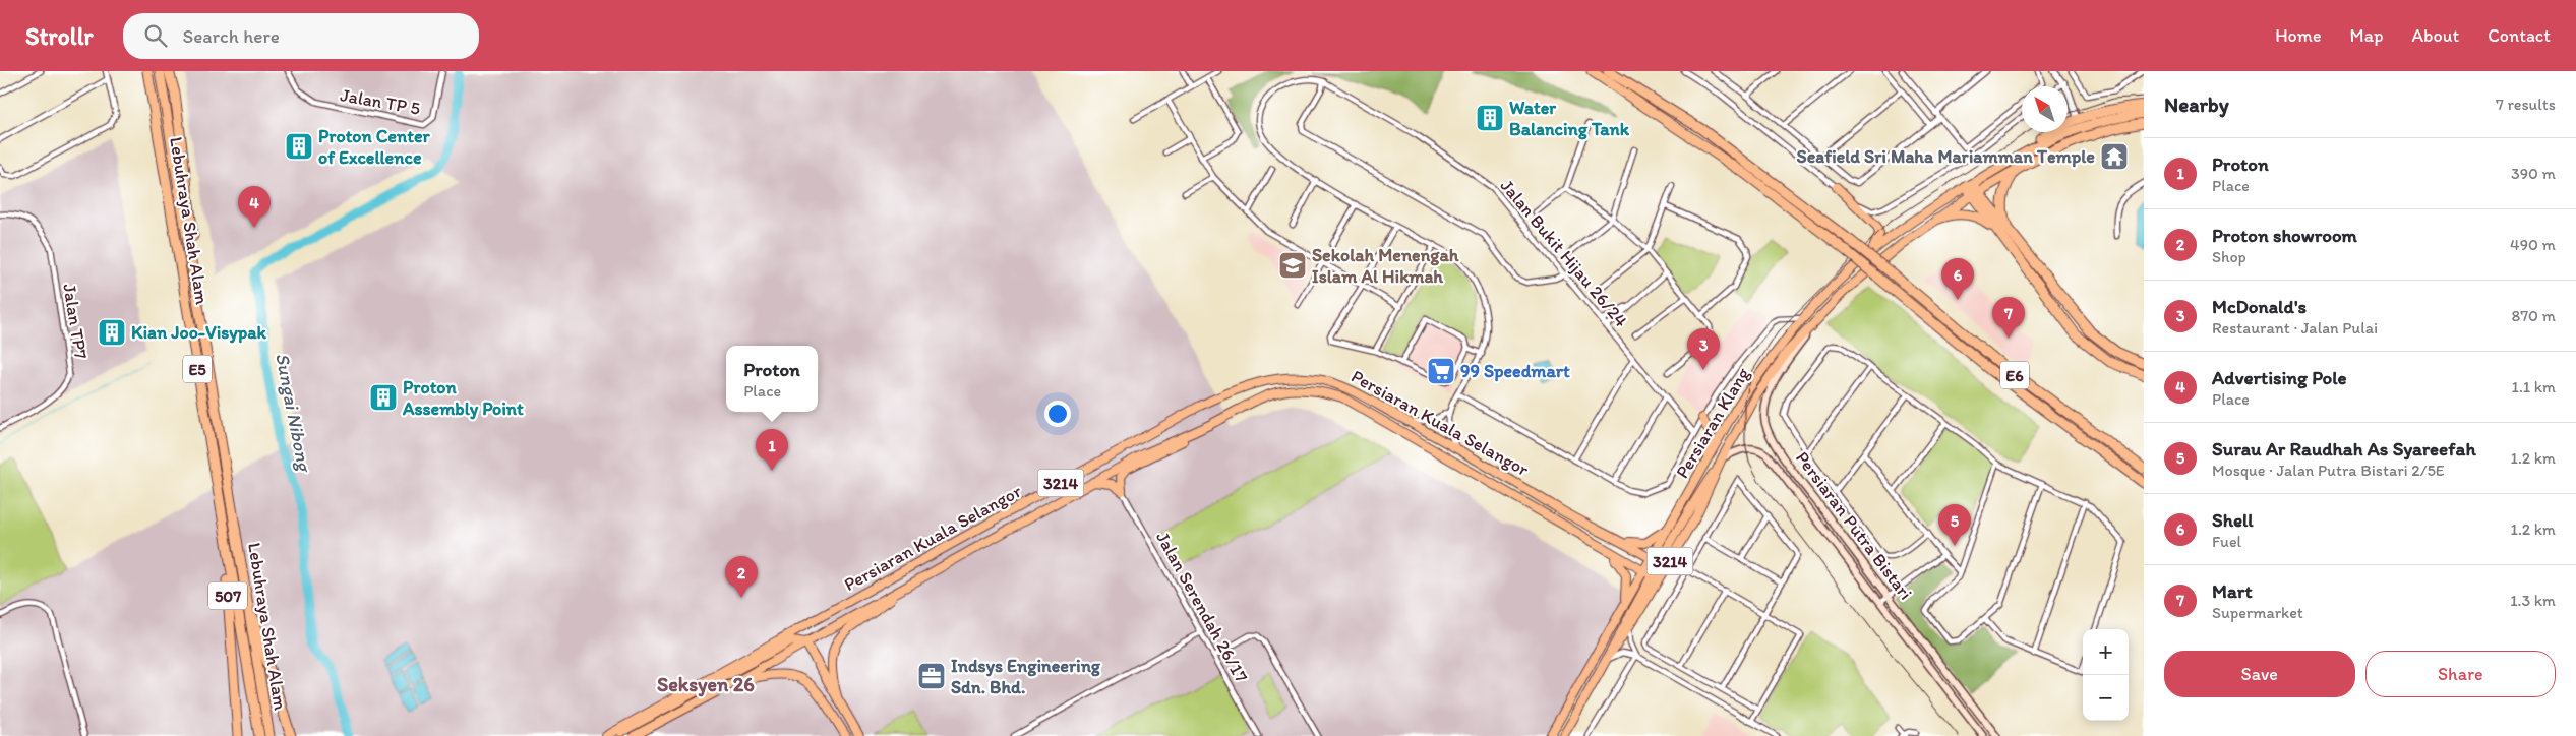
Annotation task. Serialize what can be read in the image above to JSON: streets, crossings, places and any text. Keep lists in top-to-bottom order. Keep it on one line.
{"streets":{"highway":["Lebuhraya Shah Alam","E5","E6","507"],"main road":["Persiaran Kuala Selangor","Persiaran Klang","3214","Persiaran Putra Bistari"],"street":["Jalan TP 5","Jalan Bukit Hijau 26/24","Jalan TP7","Jalan Serendah 26/17"]},"crossings":[["Lebuhraya Shah Alam","507"],["Persiaran Kuala Selangor","Persiaran Klang"],["Persiaran Klang","Persiaran Putra Bistari"]],"districts":["Seksyen 26"],"water":["Sungai Nibong"],"places":{"building":["Water Balancing Tank","Proton Center of Excellence","Kian Joo-Visypak","Proton Assembly Point"],"temple":["Seafield Sri Maha Mariamman Temple"],"school or university":["Sekolah Menengah Islam Al Hikmah"],"supermarket":["99 Speedmart"],"office":["Indsys Engineering Sdn. Bhd."]},"north":"top left","page":{"header":"Strollr","search":"Search here","nav":["Home","Map","About","Contact"],"heading":["Nearby","7 results"],"list":[{"mark":"1","name":"Proton","note":"Place","value":"390 m"},{"mark":"2","name":"Proton showroom","note":"Shop","value":"490 m"},{"mark":"3","name":"McDonald's","note":"Restaurant · Jalan Pulai","value":"870 m"},{"mark":"4","name":"Advertising Pole","note":"Place","value":"1.1 km"},{"mark":"5","name":"Surau Ar Raudhah As Syareefah","note":"Mosque · Jalan Putra Bistari 2/5E","value":"1.2 km"},{"mark":"6","name":"Shell","note":"Fuel","value":"1.2 km"},{"mark":"7","name":"Mart","note":"Supermarket","value":"1.3 km"}],"pins":["4","6","7","3","1","5","2"],"popup":["Proton","Place"],"map_buttons":["+","−"],"buttons":["Save","Share"]}}
